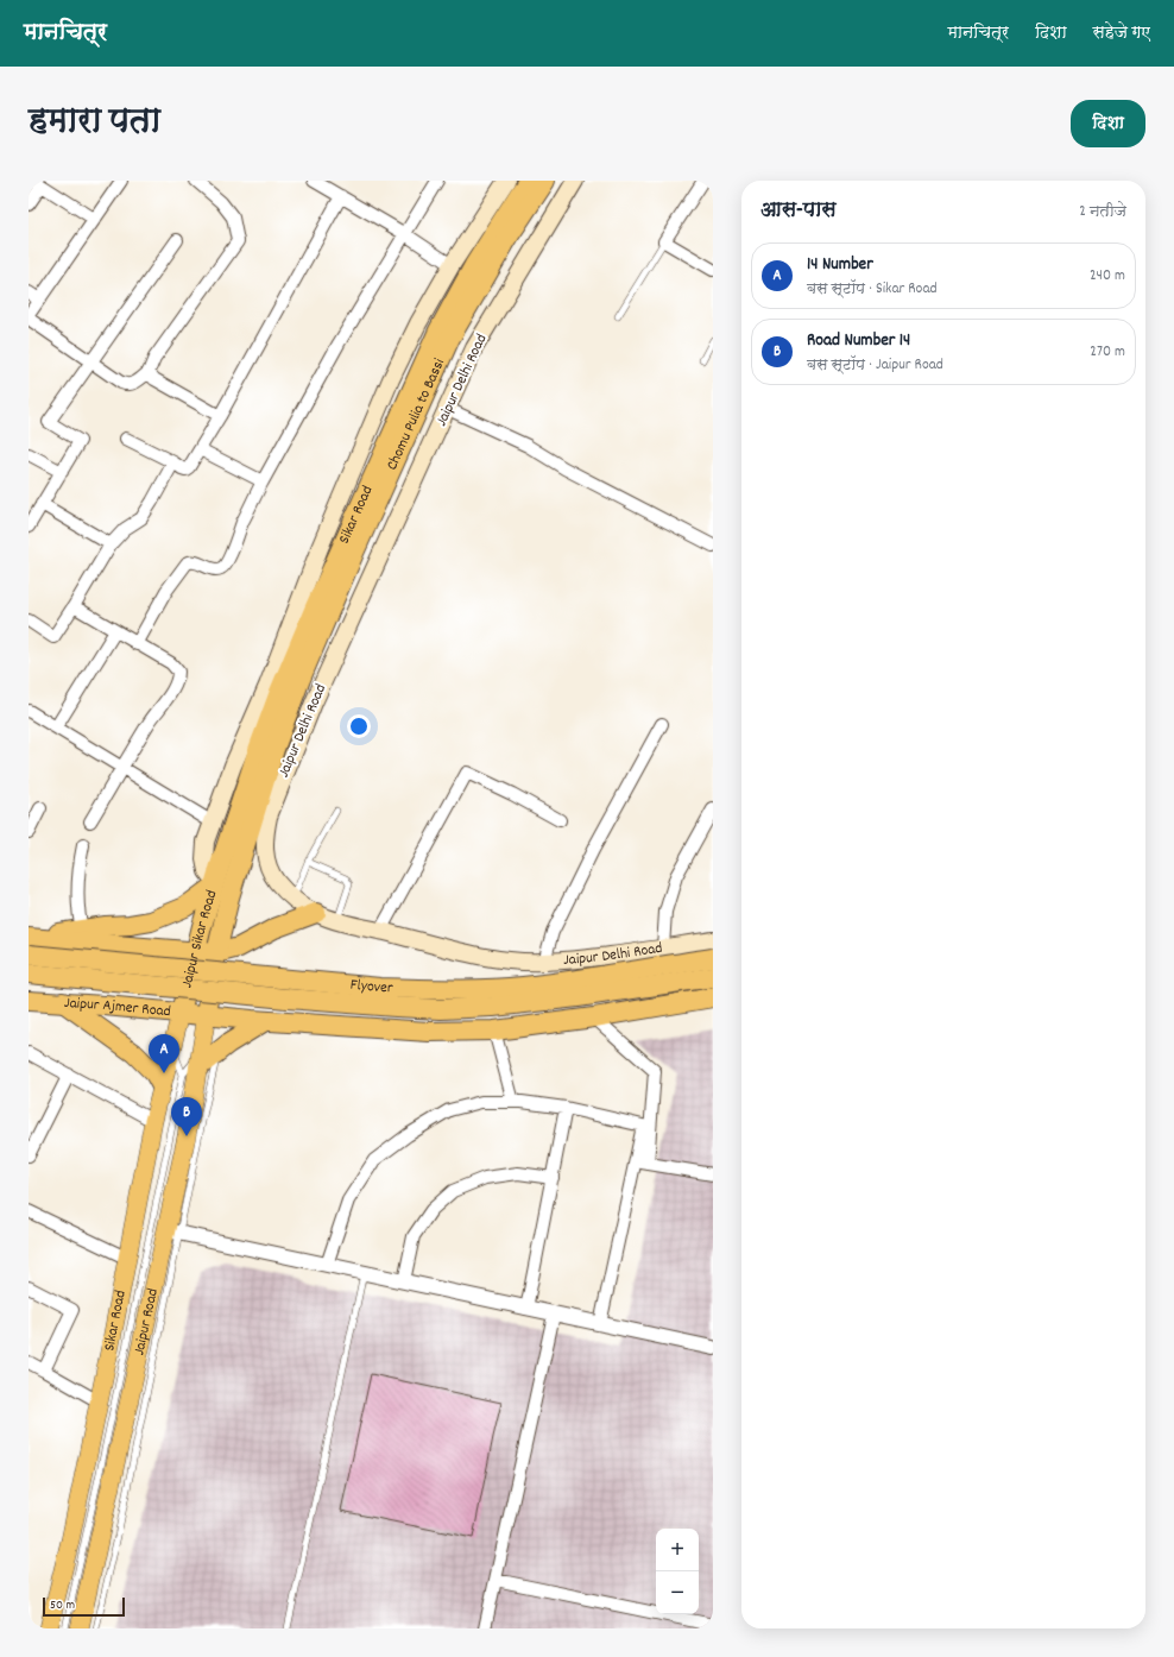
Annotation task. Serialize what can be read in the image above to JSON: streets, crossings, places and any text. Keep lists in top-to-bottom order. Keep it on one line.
{"streets":{"highway":["Chomu Pulia to Bassi","Sikar Road","Jaipur Sikar Road","Flyover","Jaipur Ajmer Road"],"main road":["Jaipur Delhi Road","Jaipur Road"]},"crossings":[["Chomu Pulia to Bassi","Jaipur Ajmer Road"],["Chomu Pulia to Bassi","Jaipur Road"],["Sikar Road","Jaipur Sikar Road"],["Sikar Road","Jaipur Ajmer Road"],["Jaipur Sikar Road","Jaipur Ajmer Road"],["Jaipur Ajmer Road","Jaipur Road"]],"scale_bar":"50 m","page":{"header":"मानचित्र","nav":["मानचित्र","दिशा","सहेजे गए"],"title":"हमारा पता","buttons":"दिशा","heading":["आस-पास","2 नतीजे"],"list":[{"mark":"A","name":"14 Number","note":"बस स्टॉप · Sikar Road","value":"240 m"},{"mark":"B","name":"Road Number 14","note":"बस स्टॉप · Jaipur Road","value":"270 m"}],"pins":["A","B"],"map_buttons":["+","−"],"scale":"50 m"}}
